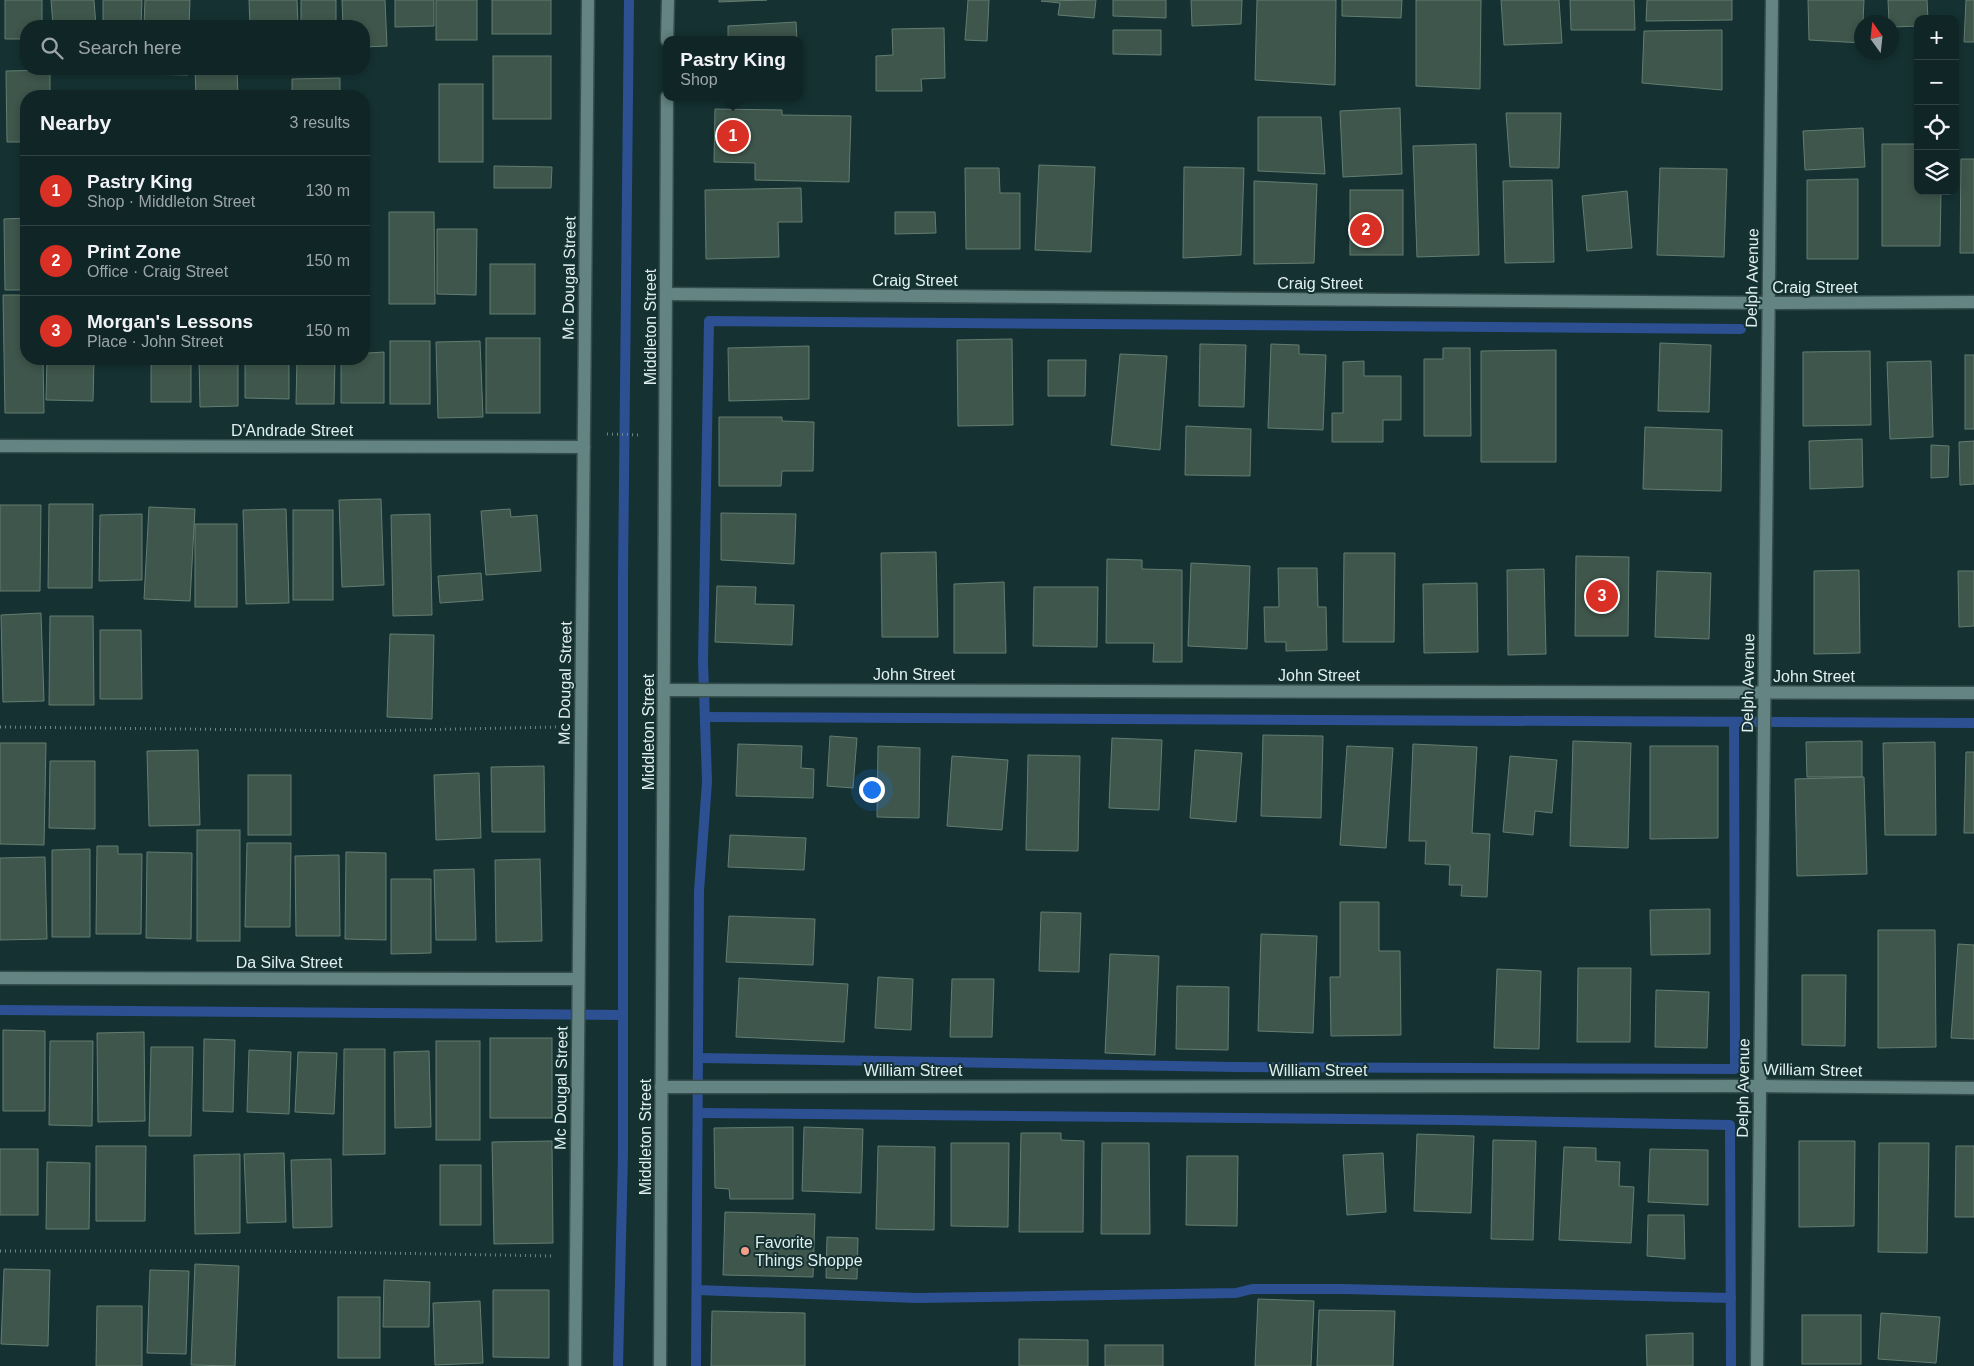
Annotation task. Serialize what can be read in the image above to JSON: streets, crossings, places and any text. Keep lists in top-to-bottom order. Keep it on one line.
{"streets":{"street":["Mc Dougal Street","Delph Avenue","Craig Street","Middleton Street","D'Andrade Street","John Street","Da Silva Street","William Street"]},"crossings":[["Mc Dougal Street","D'Andrade Street"],["Mc Dougal Street","Da Silva Street"],["Delph Avenue","Craig Street"],["Delph Avenue","John Street"],["Delph Avenue","William Street"],["Craig Street","Middleton Street"],["Middleton Street","John Street"],["Middleton Street","William Street"]],"places":["Favorite Things Shoppe"],"north":"top","page":{"map_buttons":["+","−"],"search":"Search here","popup":["Pastry King","Shop"],"heading":["Nearby","3 results"],"pins":["1","2","3"],"list":[{"mark":"1","name":"Pastry King","note":"Shop · Middleton Street","value":"130 m"},{"mark":"2","name":"Print Zone","note":"Office · Craig Street","value":"150 m"},{"mark":"3","name":"Morgan's Lessons","note":"Place · John Street","value":"150 m"}]}}
